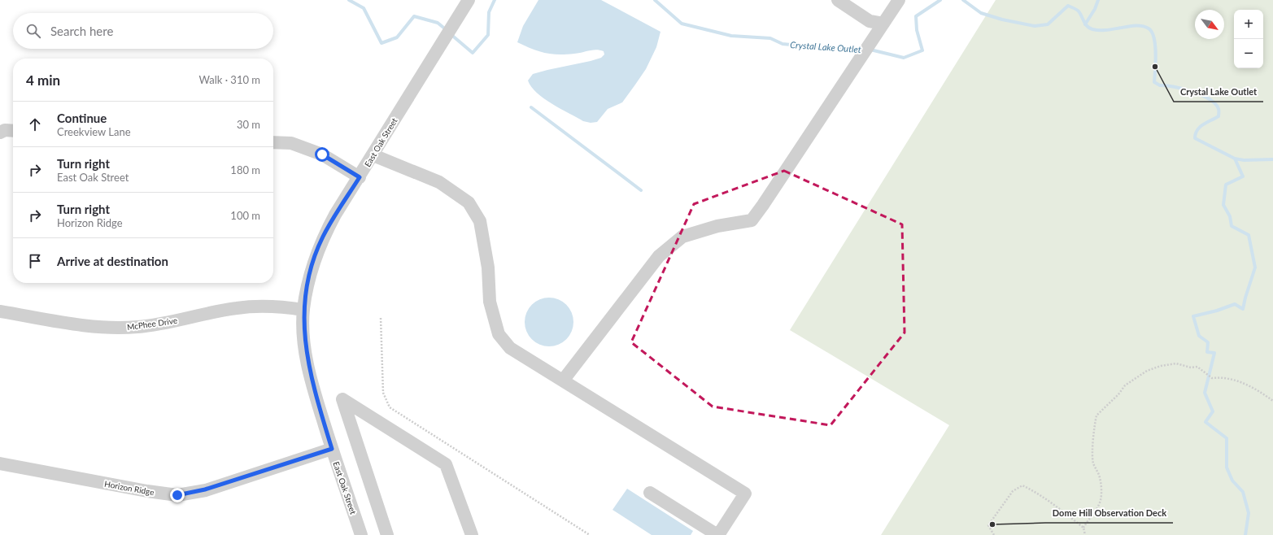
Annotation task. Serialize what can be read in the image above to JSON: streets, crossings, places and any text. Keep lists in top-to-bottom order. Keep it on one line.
{"streets":{"street":["East Oak Street","McPhee Drive","Horizon Ridge"]},"crossings":[["East Oak Street","McPhee Drive"],["East Oak Street","Horizon Ridge"]],"water":["Crystal Lake Outlet"],"places":["Crystal Lake Outlet","Dome Hill Observation Deck"],"north":"bottom right","page":{"map_buttons":["+","−"],"search":"Search here","heading":["4 min","Walk · 310 m"],"list":[["Continue","Creekview Lane","30 m"],["Turn right","East Oak Street","180 m"],["Turn right","Horizon Ridge","100 m"],"Arrive at destination"]}}
